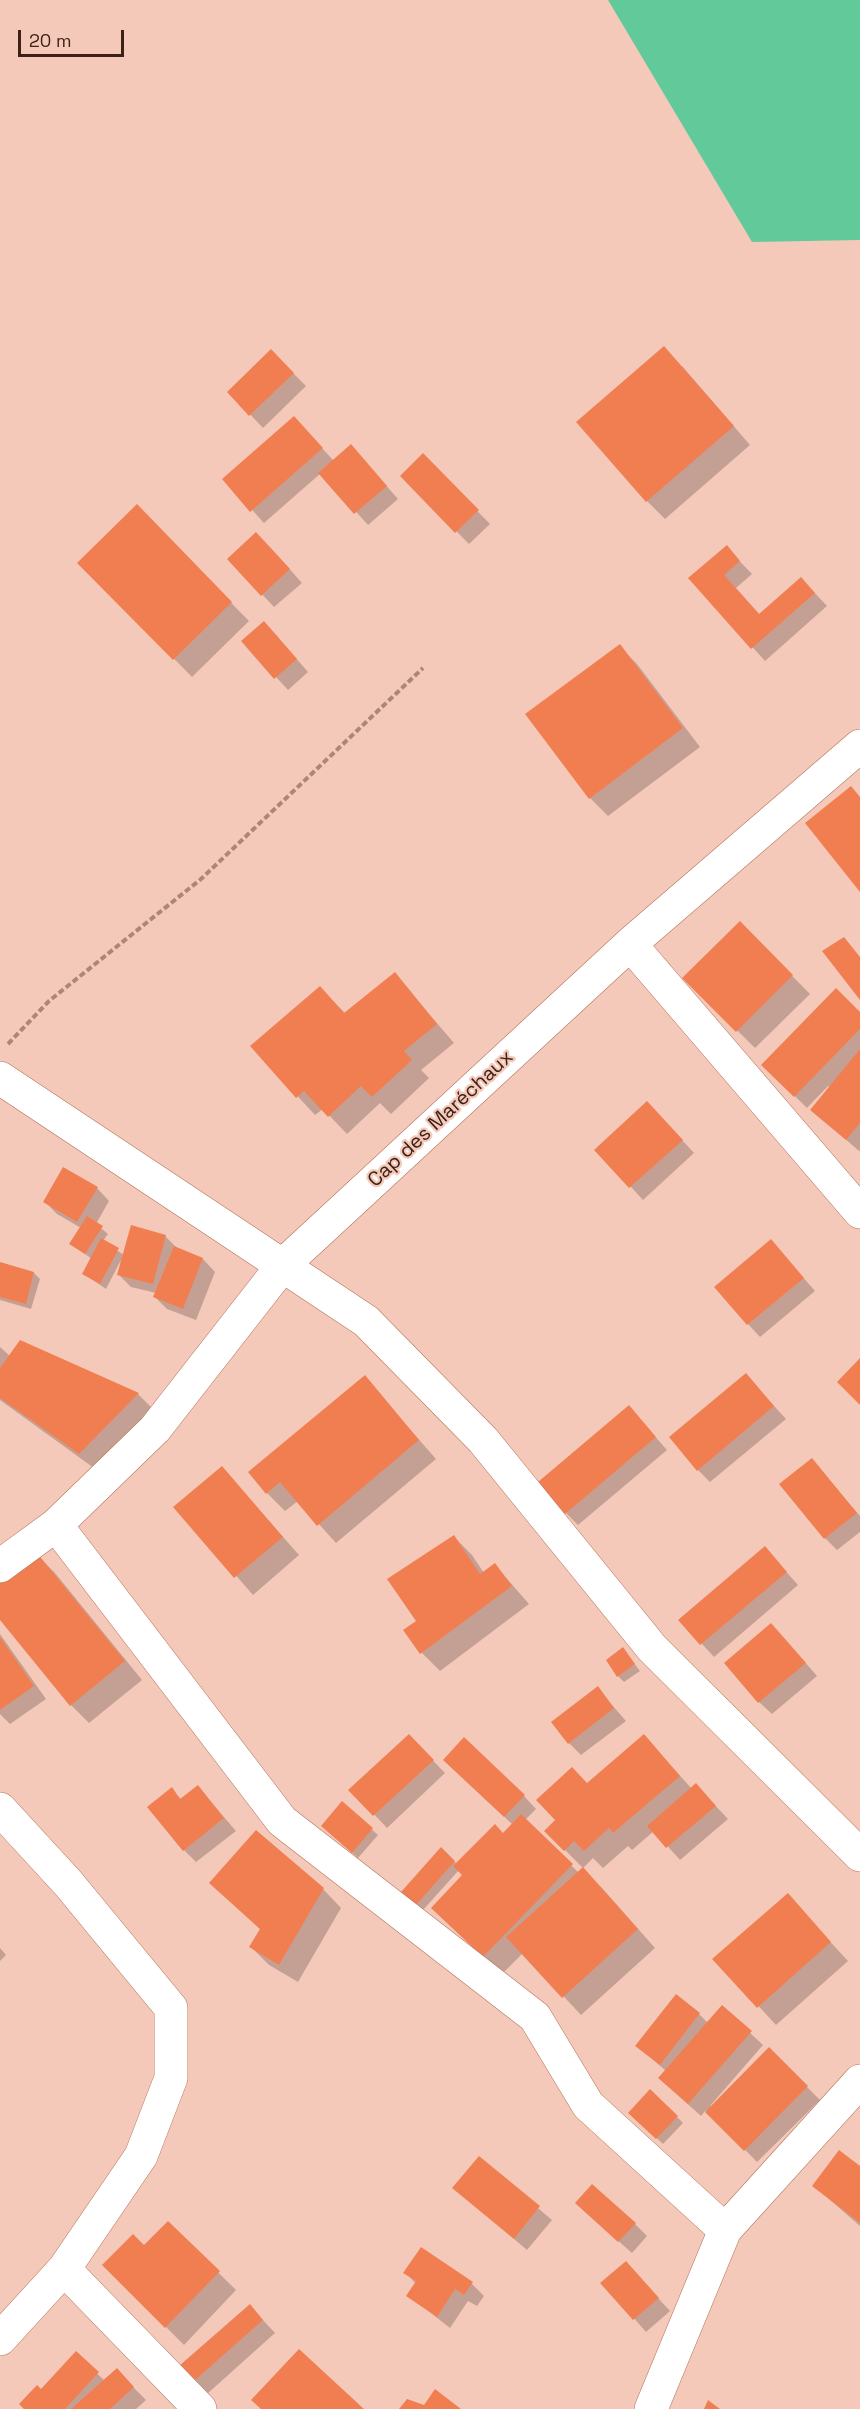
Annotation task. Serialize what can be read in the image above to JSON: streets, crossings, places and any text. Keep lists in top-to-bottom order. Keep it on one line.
{"streets":{"street":["Cap des Maréchaux"]},"scale_bar":"20 m"}
